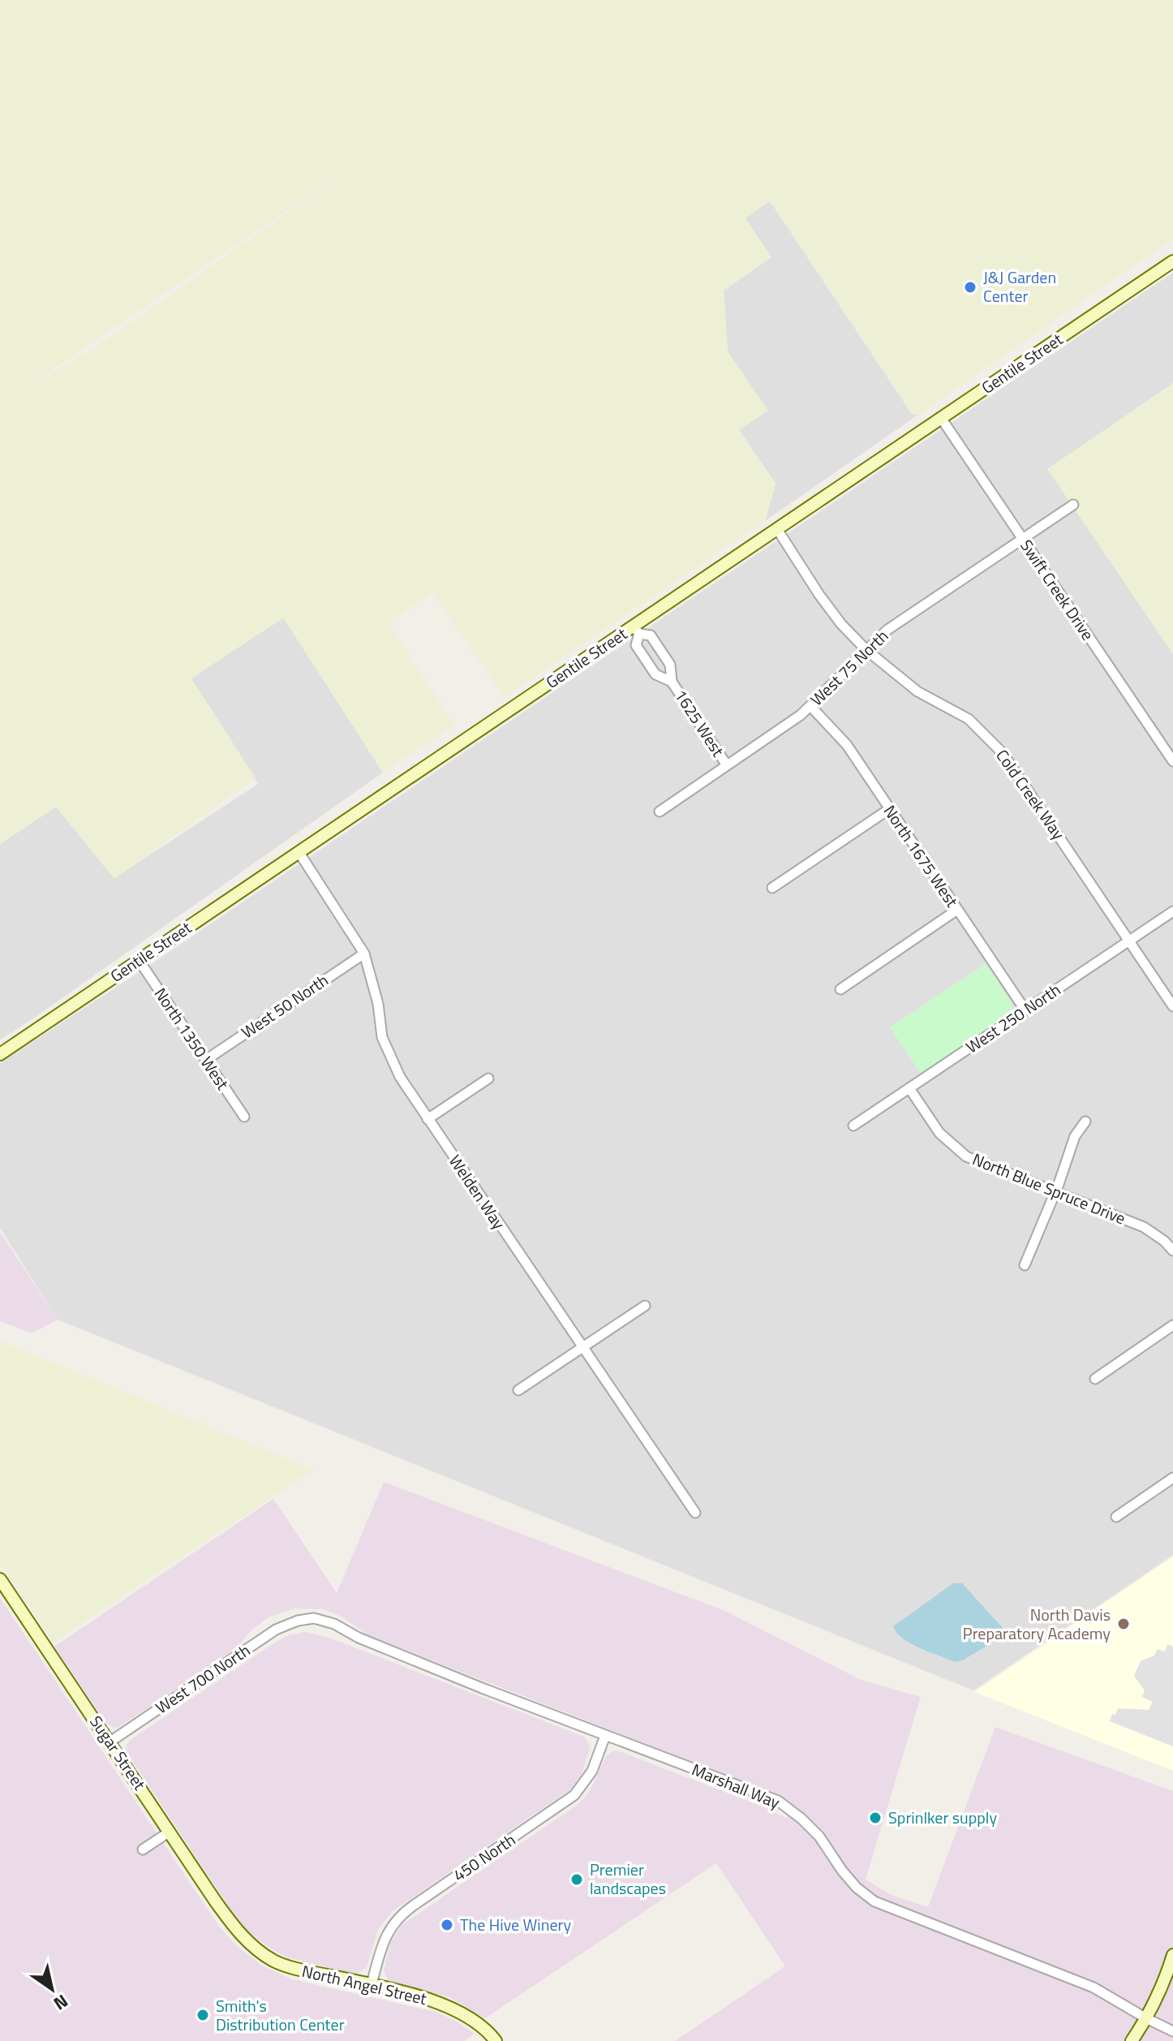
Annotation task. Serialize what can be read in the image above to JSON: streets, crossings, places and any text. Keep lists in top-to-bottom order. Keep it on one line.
{"streets":{"main road":["Gentile Street","Sugar Street","North Angel Street"],"street":["Swift Creek Drive","West 75 North","1625 West","Cold Creek Way","North 1675 West","West 50 North","West 250 North","North 1350 West","North Blue Spruce Drive","Welden Way","West 700 North","Marshall Way","450 North"]},"crossings":[["Gentile Street","Swift Creek Drive"],["Gentile Street","1625 West"],["Gentile Street","Cold Creek Way"],["Gentile Street","North 1350 West"],["Gentile Street","Welden Way"],["Swift Creek Drive","West 75 North"],["West 75 North","1625 West"],["West 75 North","Cold Creek Way"],["West 75 North","North 1675 West"],["Cold Creek Way","West 250 North"],["North 1675 West","West 250 North"],["West 50 North","North 1350 West"],["West 50 North","Welden Way"],["West 250 North","North Blue Spruce Drive"],["West 700 North","Sugar Street"],["West 700 North","Marshall Way"],["Sugar Street","North Angel Street"],["Marshall Way","450 North"],["450 North","North Angel Street"]],"places":["J&J Garden Center","North Davis Preparatory Academy","Sprinlker supply","Premier landscapes","The Hive Winery","Smith's Distribution Center"],"north":"bottom right"}
